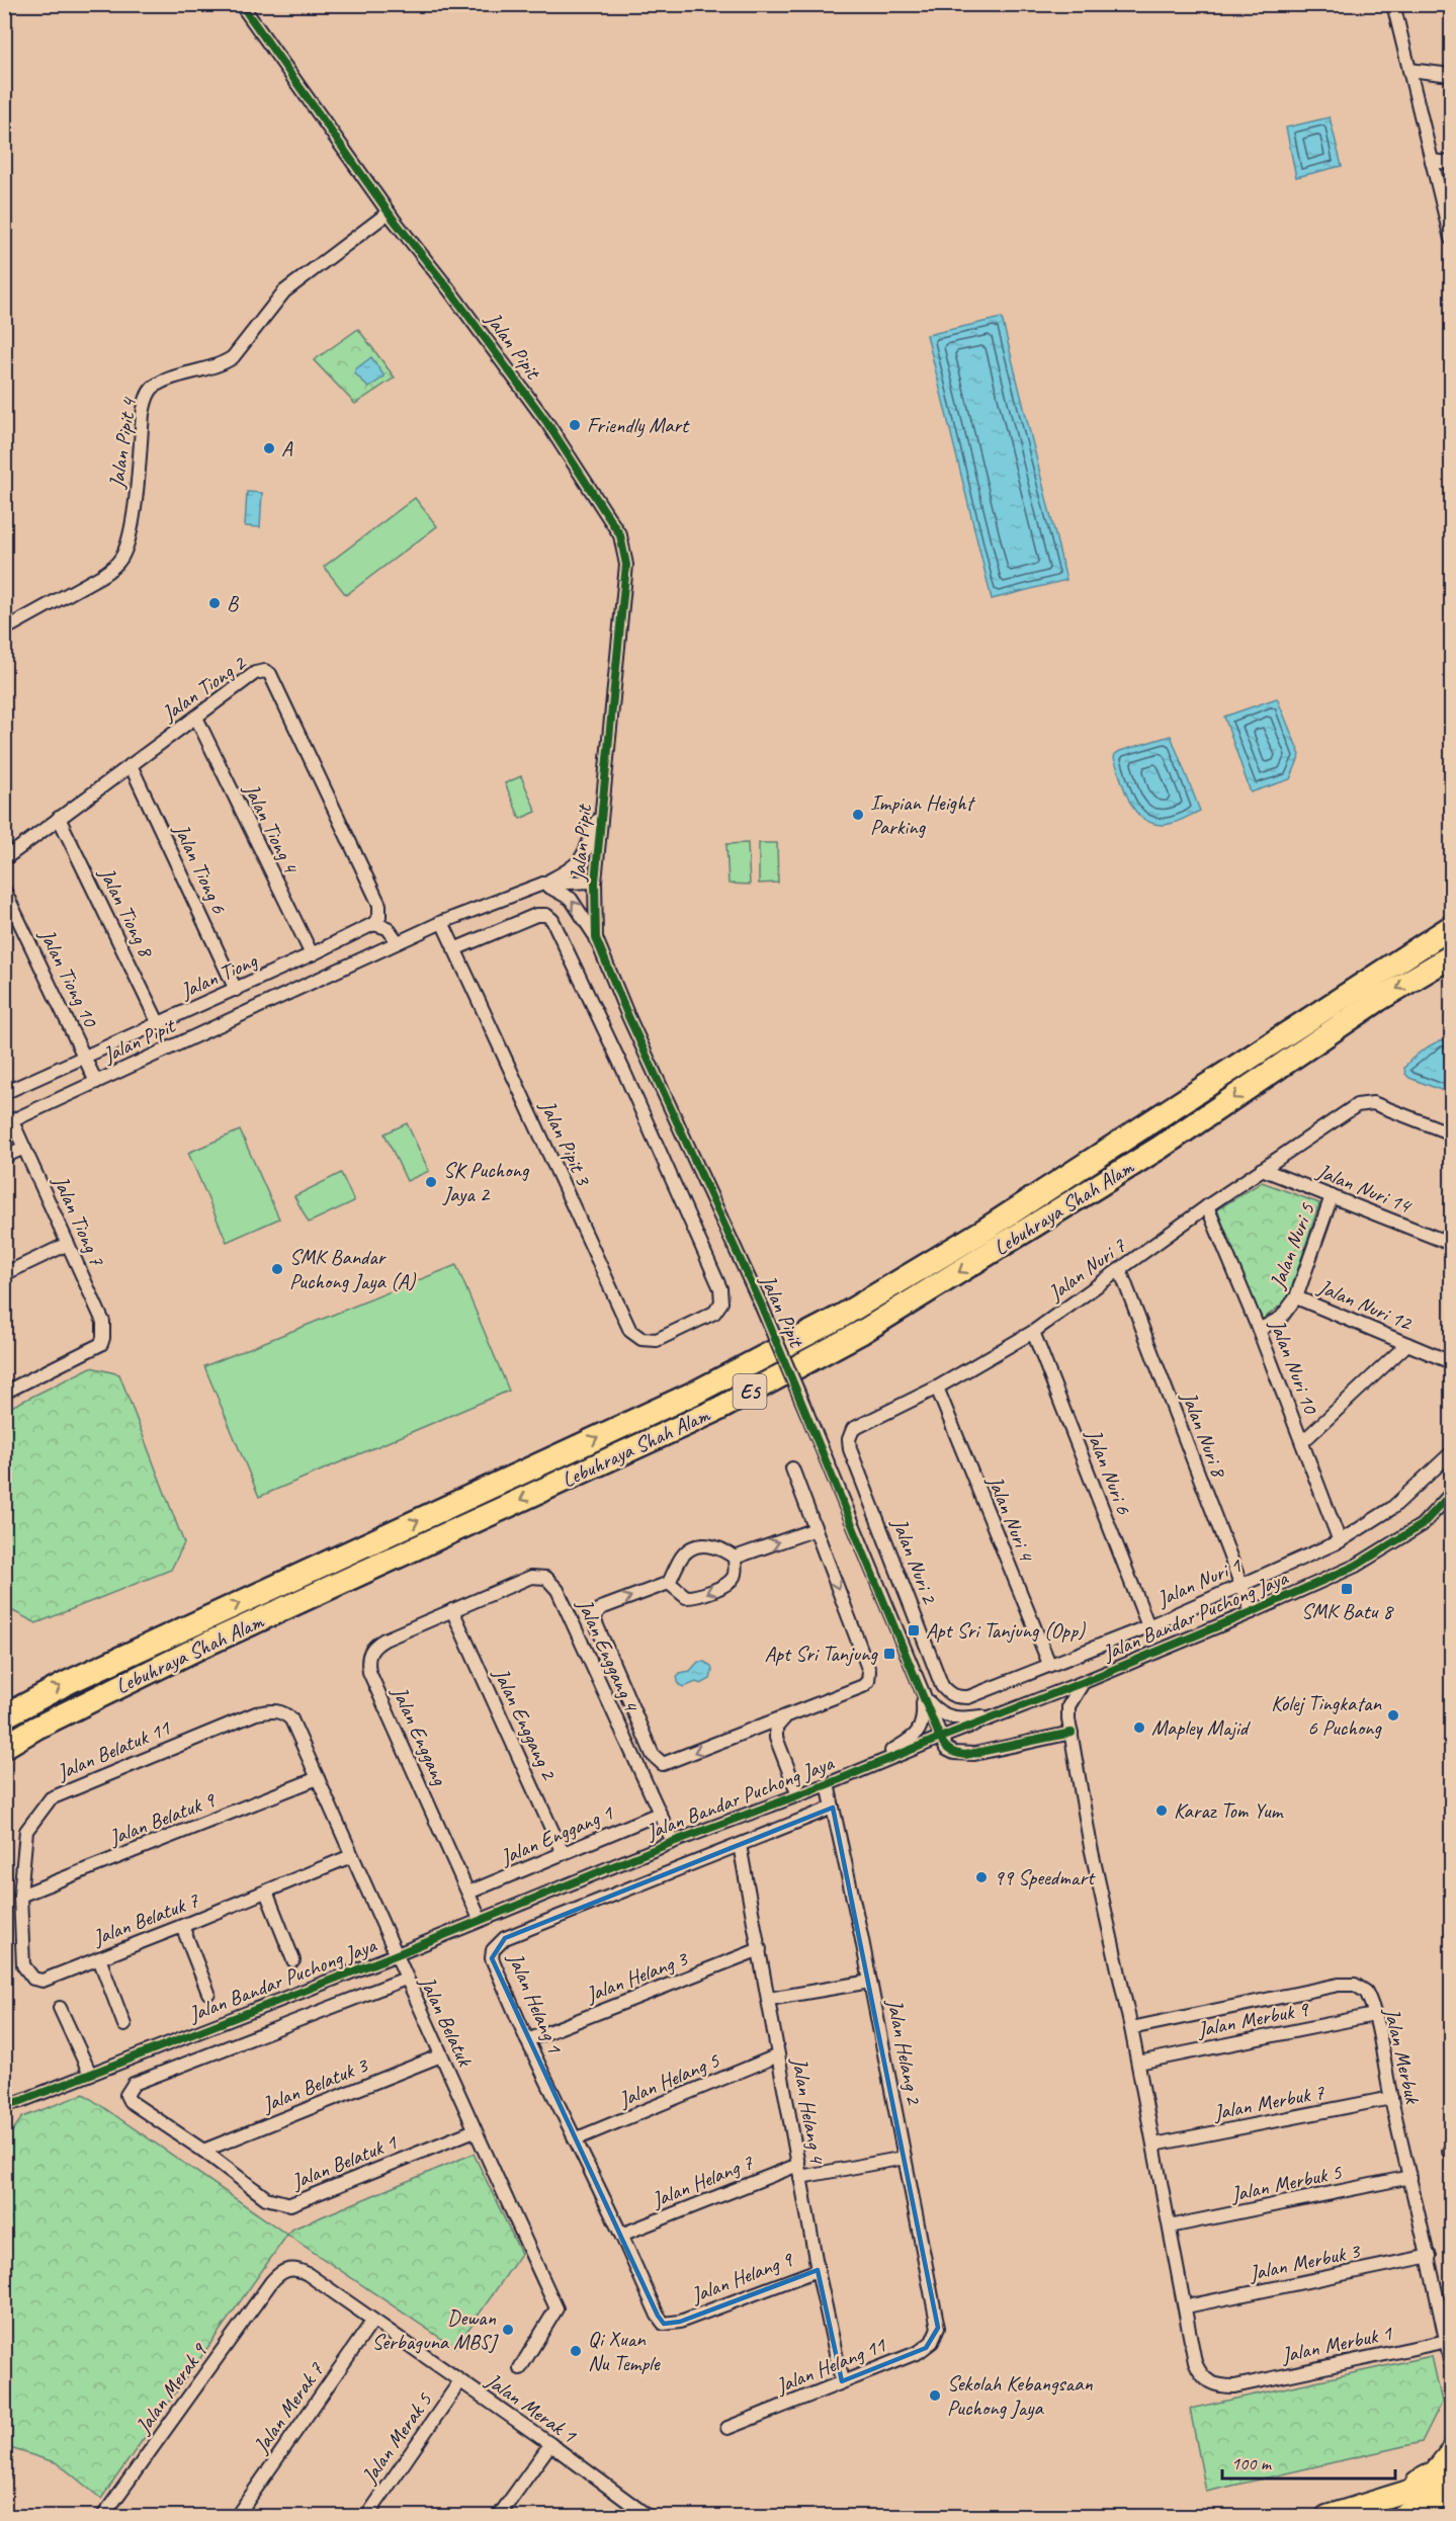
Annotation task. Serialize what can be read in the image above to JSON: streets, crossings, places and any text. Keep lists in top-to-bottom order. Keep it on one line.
{"streets":{"highway":["Lebuhraya Shah Alam","E5"],"street":["Jalan Pipit","Jalan Pipit 4","Jalan Tiong 2","Jalan Tiong 4","Jalan Tiong 6","Jalan Tiong 8","Jalan Tiong","Jalan Tiong 10","Jalan Pipit 3","Jalan Nuri 14","Jalan Tiong 7","Jalan Nuri 5","Jalan Nuri 7","Jalan Nuri 12","Jalan Nuri 10","Jalan Nuri 8","Jalan Nuri 6","Jalan Nuri 4","Jalan Nuri 2","Jalan Nuri 1","Jalan Bandar Puchong Jaya","Jalan Enggang 4","Jalan Enggang 2","Jalan Enggang","Jalan Belatuk 11","Jalan Belatuk 9","Jalan Enggang 1","Jalan Belatuk 7","Jalan Helang 3","Jalan Helang 1","Jalan Merbuk 9","Jalan Belatuk","Jalan Helang 2","Jalan Merbuk","Jalan Helang 5","Jalan Belatuk 3","Jalan Merbuk 7","Jalan Helang 4","Jalan Belatuk 1","Jalan Helang 7","Jalan Merbuk 5","Jalan Merbuk 3","Jalan Helang 9","Jalan Merbuk 1","Jalan Helang 11","Jalan Merak 9","Jalan Merak 7","Jalan Merak 1","Jalan Merak 5"]},"crossings":[["Jalan Pipit","Jalan Pipit 4"],["Jalan Pipit","Jalan Tiong 10"],["Jalan Pipit","Jalan Pipit 3"],["Jalan Pipit","Jalan Tiong 7"],["Jalan Pipit","Jalan Bandar Puchong Jaya"],["Jalan Tiong 2","Jalan Tiong 4"],["Jalan Tiong 2","Jalan Tiong 6"],["Jalan Tiong 2","Jalan Tiong 8"],["Jalan Tiong 2","Jalan Tiong"],["Jalan Tiong 4","Jalan Tiong"],["Jalan Tiong 6","Jalan Tiong"],["Jalan Tiong 8","Jalan Tiong"],["Jalan Tiong","Jalan Tiong 10"],["Jalan Nuri 14","Jalan Nuri 5"],["Jalan Nuri 14","Jalan Nuri 7"],["Jalan Nuri 5","Jalan Nuri 12"],["Jalan Nuri 5","Jalan Nuri 10"],["Jalan Nuri 7","Jalan Nuri 10"],["Jalan Nuri 7","Jalan Nuri 8"],["Jalan Nuri 7","Jalan Nuri 6"],["Jalan Nuri 7","Jalan Nuri 4"],["Jalan Nuri 7","Jalan Nuri 2"],["Jalan Nuri 10","Jalan Nuri 1"],["Jalan Nuri 8","Jalan Nuri 1"],["Jalan Nuri 8","Jalan Bandar Puchong Jaya"],["Jalan Nuri 6","Jalan Nuri 1"],["Jalan Nuri 4","Jalan Nuri 1"],["Jalan Nuri 2","Jalan Nuri 1"],["Jalan Bandar Puchong Jaya","Jalan Enggang 4"],["Jalan Bandar Puchong Jaya","Jalan Enggang"],["Jalan Bandar Puchong Jaya","Jalan Belatuk"],["Jalan Bandar Puchong Jaya","Jalan Helang 2"],["Jalan Enggang 4","Jalan Enggang 2"],["Jalan Enggang 4","Jalan Enggang"],["Jalan Enggang 4","Jalan Enggang 1"],["Jalan Enggang 2","Jalan Enggang"],["Jalan Enggang 2","Jalan Enggang 1"],["Jalan Enggang","Jalan Enggang 1"],["Jalan Belatuk 11","Jalan Belatuk 9"],["Jalan Belatuk 11","Jalan Belatuk 7"],["Jalan Belatuk 11","Jalan Belatuk"],["Jalan Belatuk 9","Jalan Belatuk 7"],["Jalan Belatuk 9","Jalan Belatuk"],["Jalan Belatuk 7","Jalan Belatuk"],["Jalan Helang 3","Jalan Helang 1"],["Jalan Helang 3","Jalan Helang 4"],["Jalan Helang 1","Jalan Helang 2"],["Jalan Helang 1","Jalan Helang 5"],["Jalan Helang 1","Jalan Helang 4"],["Jalan Helang 1","Jalan Helang 7"],["Jalan Helang 1","Jalan Helang 9"],["Jalan Merbuk 9","Jalan Merbuk"],["Jalan Belatuk","Jalan Belatuk 3"],["Jalan Belatuk","Jalan Belatuk 1"],["Jalan Helang 2","Jalan Helang 7"],["Jalan Helang 2","Jalan Helang 11"],["Jalan Merbuk","Jalan Merbuk 7"],["Jalan Merbuk","Jalan Merbuk 5"],["Jalan Merbuk","Jalan Merbuk 3"],["Jalan Merbuk","Jalan Merbuk 1"],["Jalan Helang 5","Jalan Helang 4"],["Jalan Belatuk 3","Jalan Belatuk 1"],["Jalan Helang 4","Jalan Helang 7"],["Jalan Helang 4","Jalan Helang 9"],["Jalan Helang 4","Jalan Helang 11"],["Jalan Merbuk 3","Jalan Merbuk 1"],["Jalan Merak 9","Jalan Merak 1"],["Jalan Merak 7","Jalan Merak 1"],["Jalan Merak 1","Jalan Merak 5"]],"places":{"other":["Friendly Mart","A","B","Impian Height Parking","SK Puchong Jaya 2","SMK Bandar Puchong Jaya (A)","Kolej Tingkatan 6 Puchong","Mapley Majid","Karaz Tom Yum","99 Speedmart","Dewan Serbaguna MBSJ","Qi Xuan Nu Temple","Sekolah Kebangsaan Puchong Jaya"],"transit":["SMK Batu 8","Apt Sri Tanjung (Opp)","Apt Sri Tanjung"]},"scale_bar":"100 m"}
